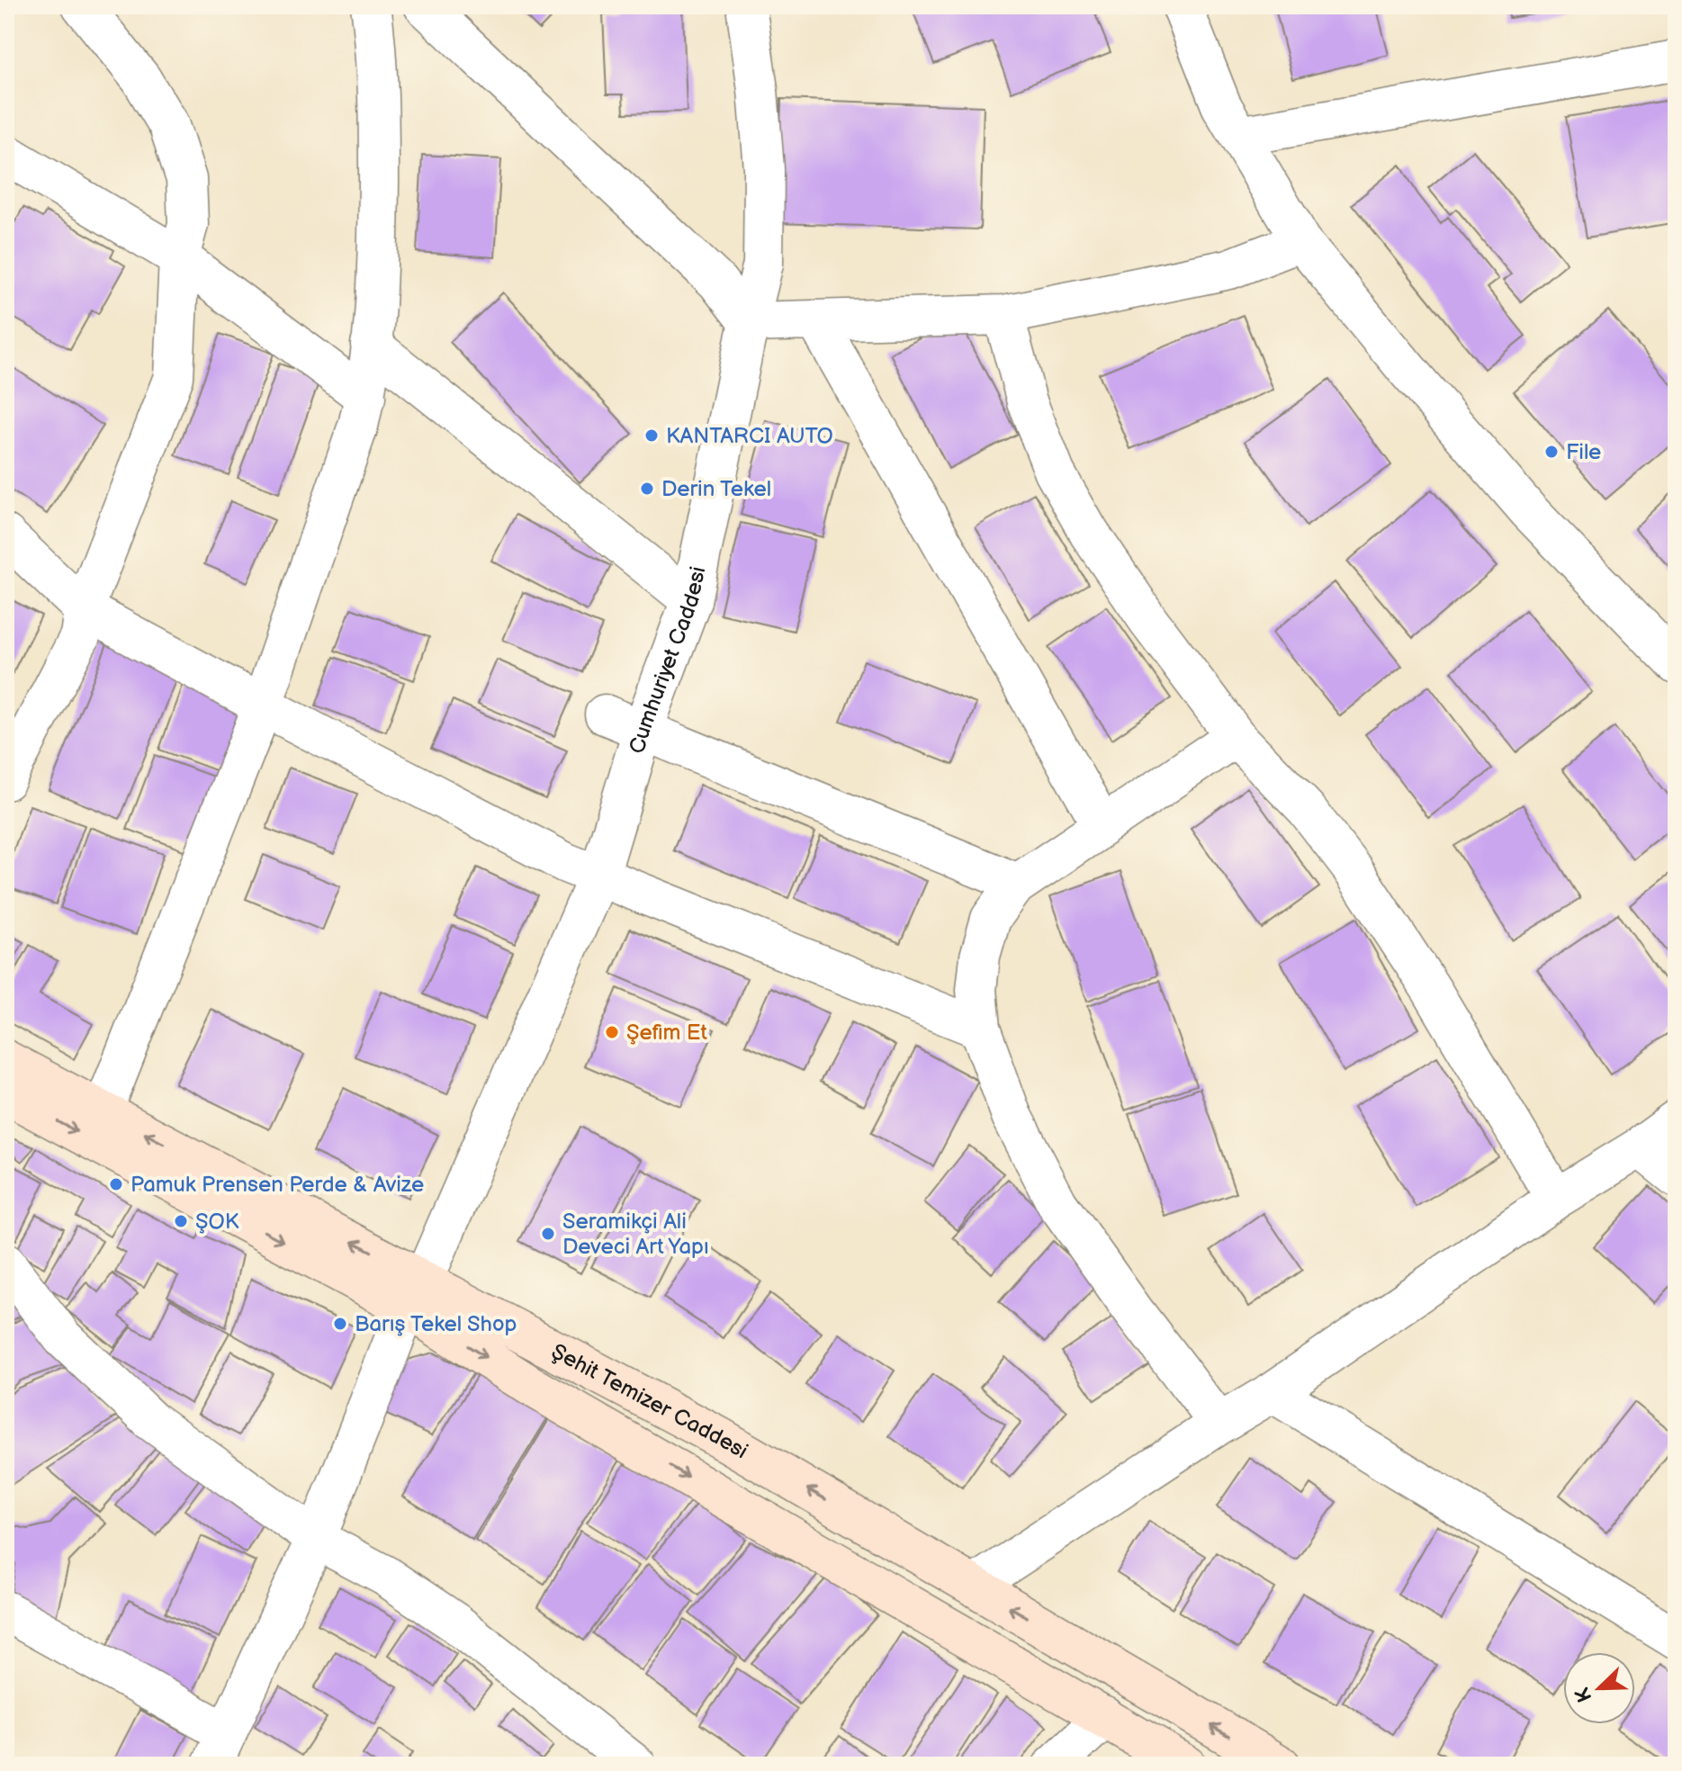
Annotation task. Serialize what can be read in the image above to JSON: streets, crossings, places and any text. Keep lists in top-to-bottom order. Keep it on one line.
{"streets":{"main road":["Şehit Temizer Caddesi"],"street":["Cumhuriyet Caddesi"]},"crossings":[["Cumhuriyet Caddesi","Şehit Temizer Caddesi"]],"places":["KANTARCI AUTO","File","Derin Tekel","Şefim Et","Pamuk Prensen Perde & Avize","ŞOK","Seramikçi Ali Deveci Art Yapı","Barış Tekel Shop"],"north":"bottom left"}
